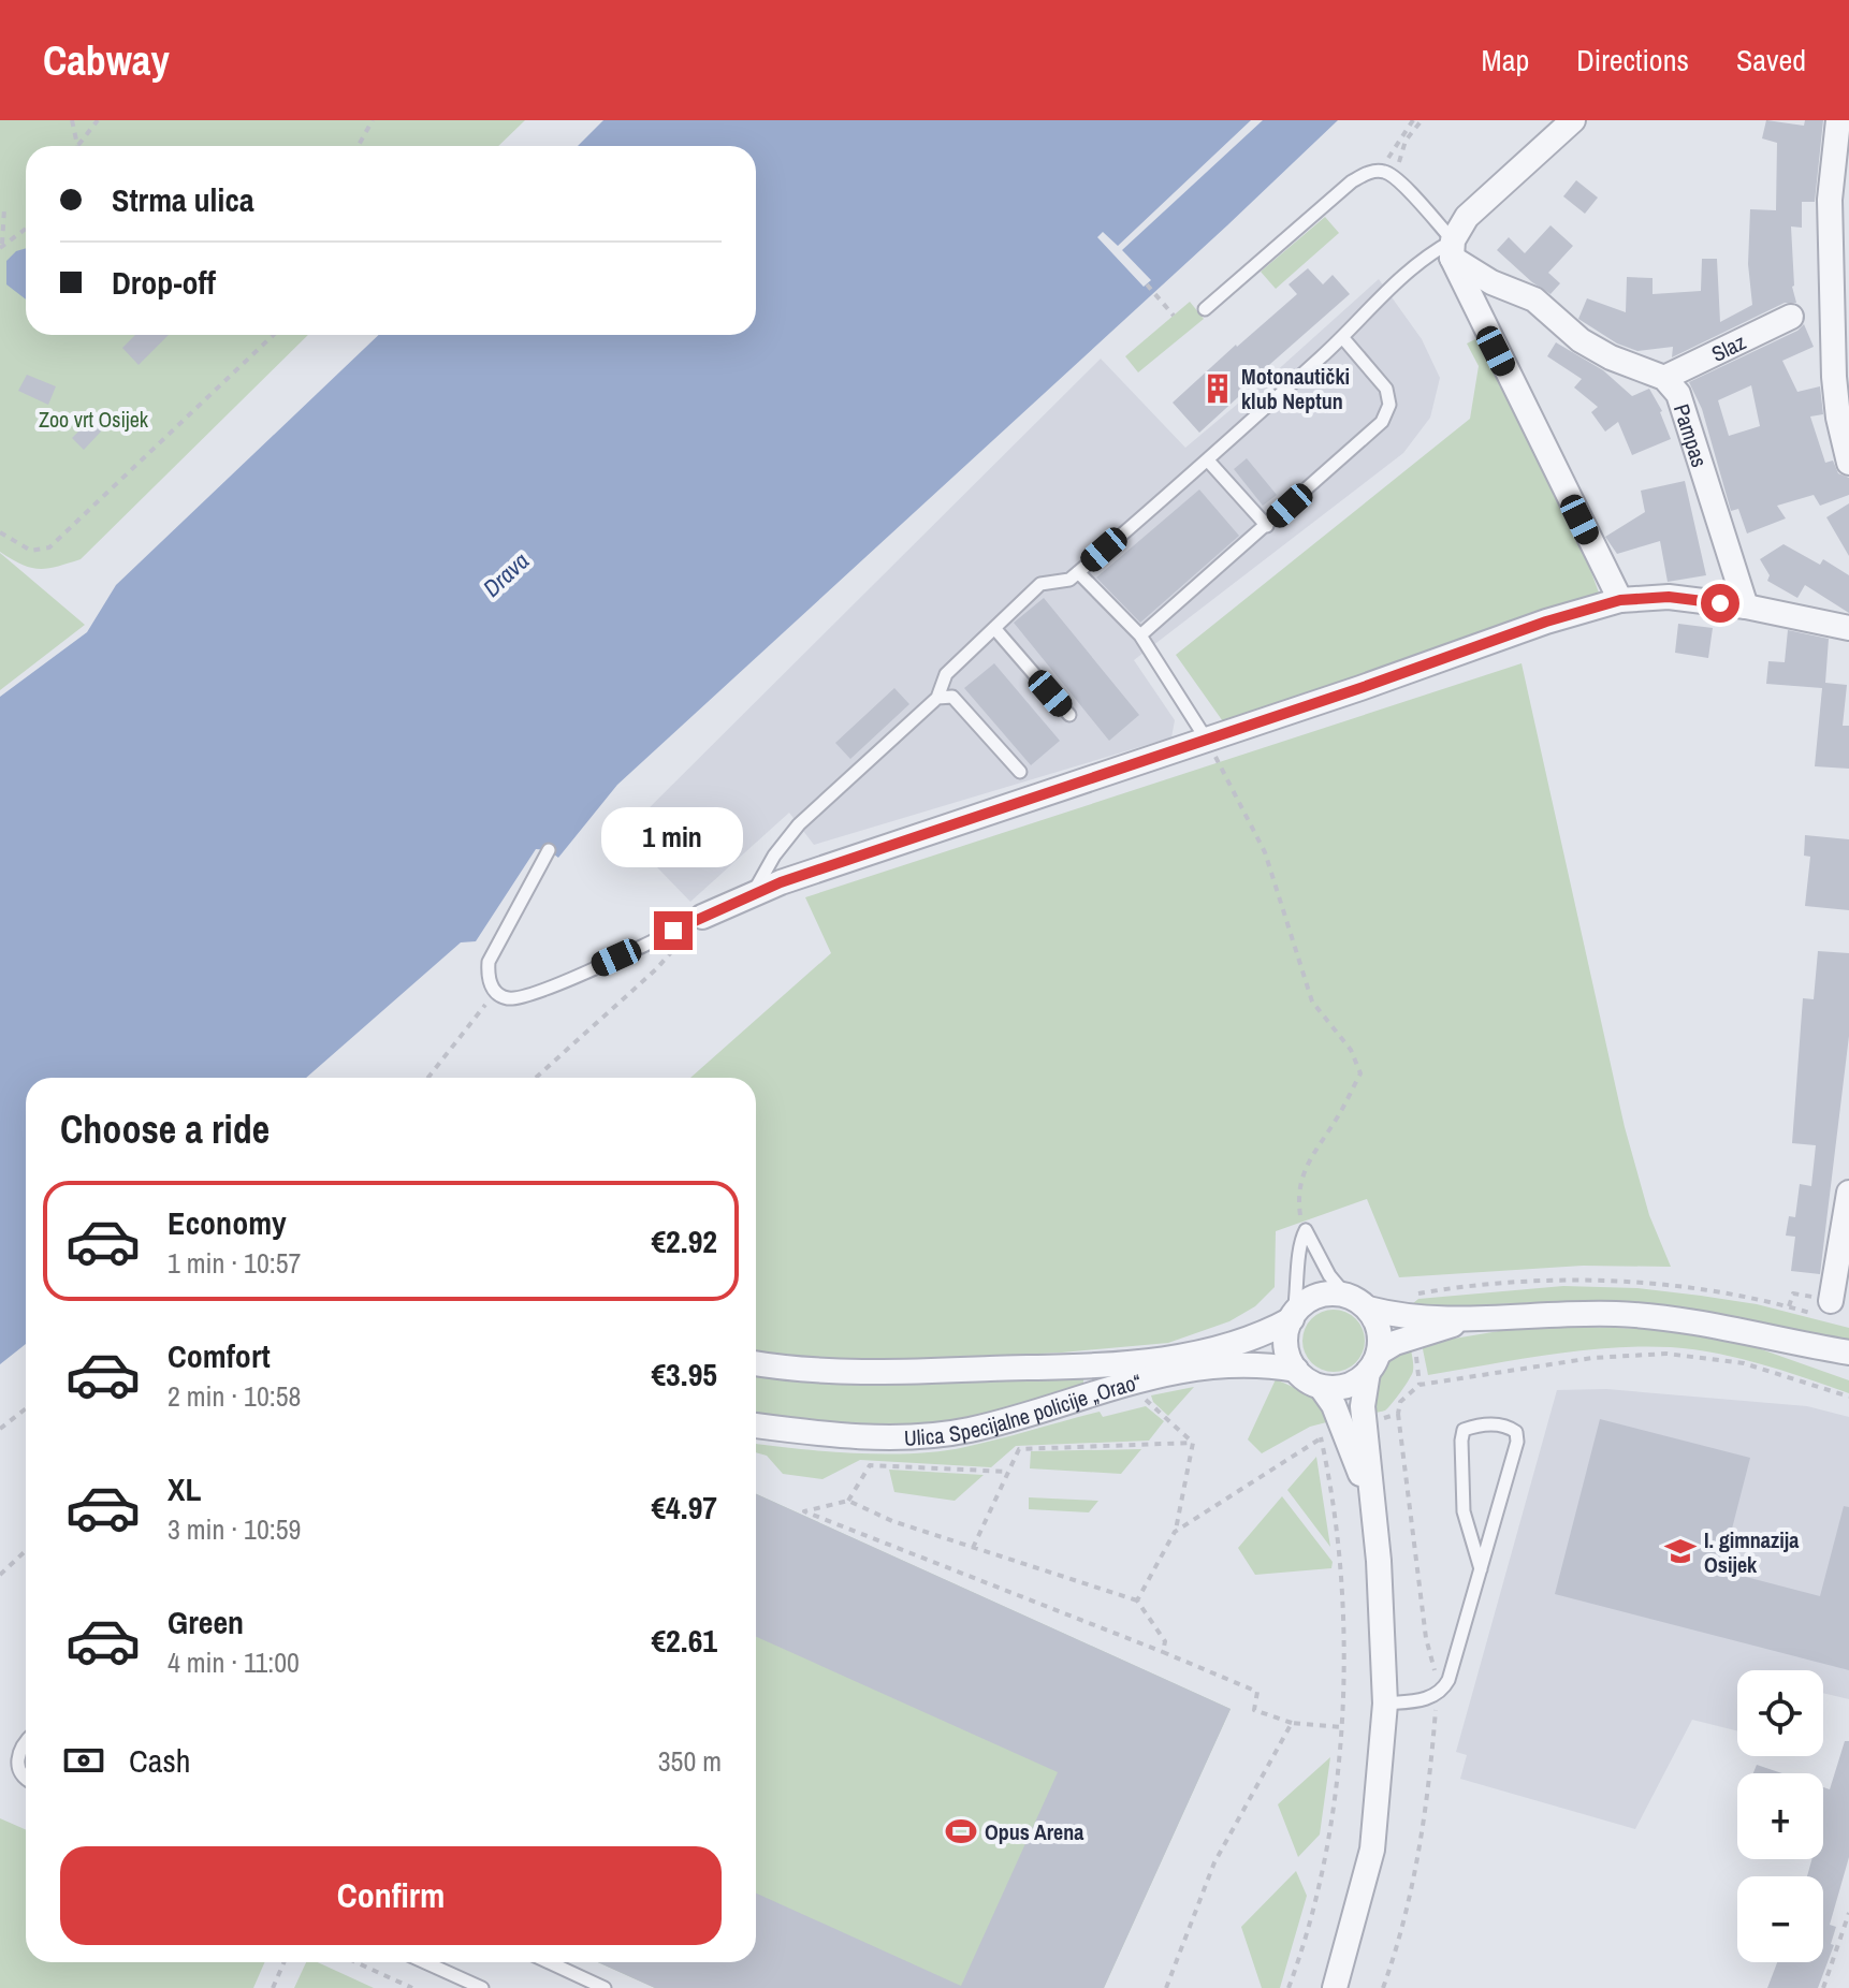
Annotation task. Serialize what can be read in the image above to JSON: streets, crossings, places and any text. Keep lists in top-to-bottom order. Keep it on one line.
{"streets":{"street":["Slaz","Pampas","Ulica Specijalne policije „Orao“"]},"crossings":[["Slaz","Pampas"]],"water":["Drava"],"parks":["Zoo vrt Osijek"],"places":{"building":["Motonautički klub Neptun"],"school or university":["I. gimnazija Osijek"],"sports":["Opus Arena"]},"page":{"header":"Cabway","nav":["Map","Directions","Saved"],"banner":["Strma ulica","Drop-off"],"bubble":"1 min","heading":"Choose a ride","list":[{"name":"Economy","note":"1 min · 10:57","value":"€2.92"},{"name":"Comfort","note":"2 min · 10:58","value":"€3.95"},{"name":"XL","note":"3 min · 10:59","value":"€4.97"},{"name":"Green","note":"4 min · 11:00","value":"€2.61"}],"map_buttons":["+","−"],"pay":["Cash","350 m"],"buttons":"Confirm"}}
